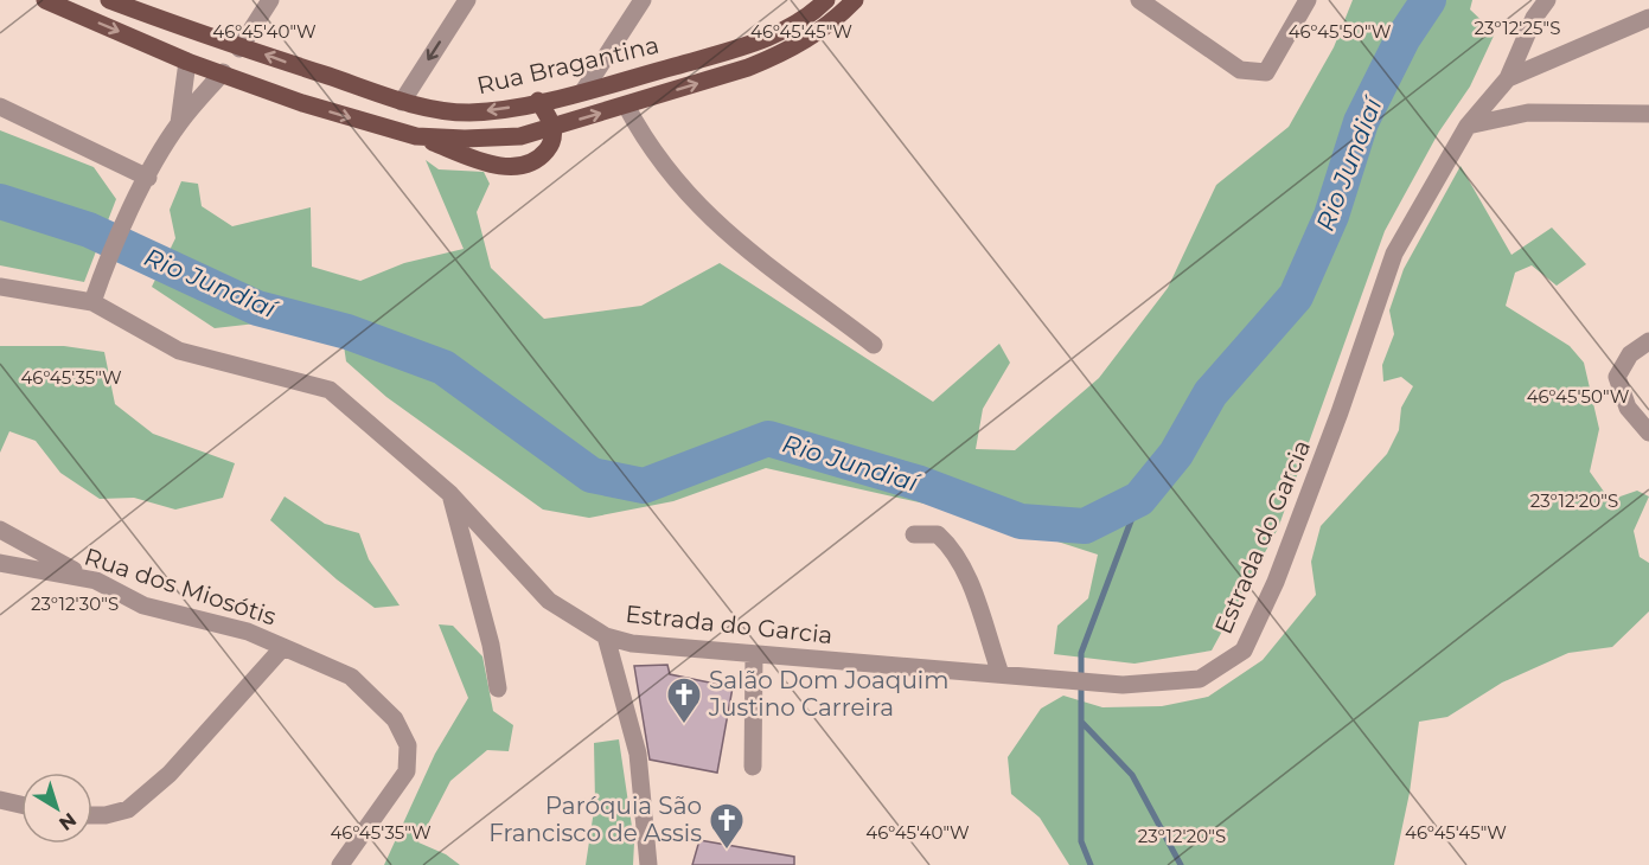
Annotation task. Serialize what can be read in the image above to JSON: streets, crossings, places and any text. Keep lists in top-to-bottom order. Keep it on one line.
{"streets":{"main road":["Rua Bragantina"],"street":["Estrada do Garcia","Rua dos Miosótis"]},"water":["Rio Jundiaí"],"places":{"church":["Salão Dom Joaquim Justino Carreira","Paróquia São Francisco de Assis"]},"north":"bottom right","coordinates":["23°12'25\"S","46°45'40\"W","46°45'45\"W","46°45'50\"W","46°45'35\"W","23°12'20\"S","23°12'30\"S"]}
